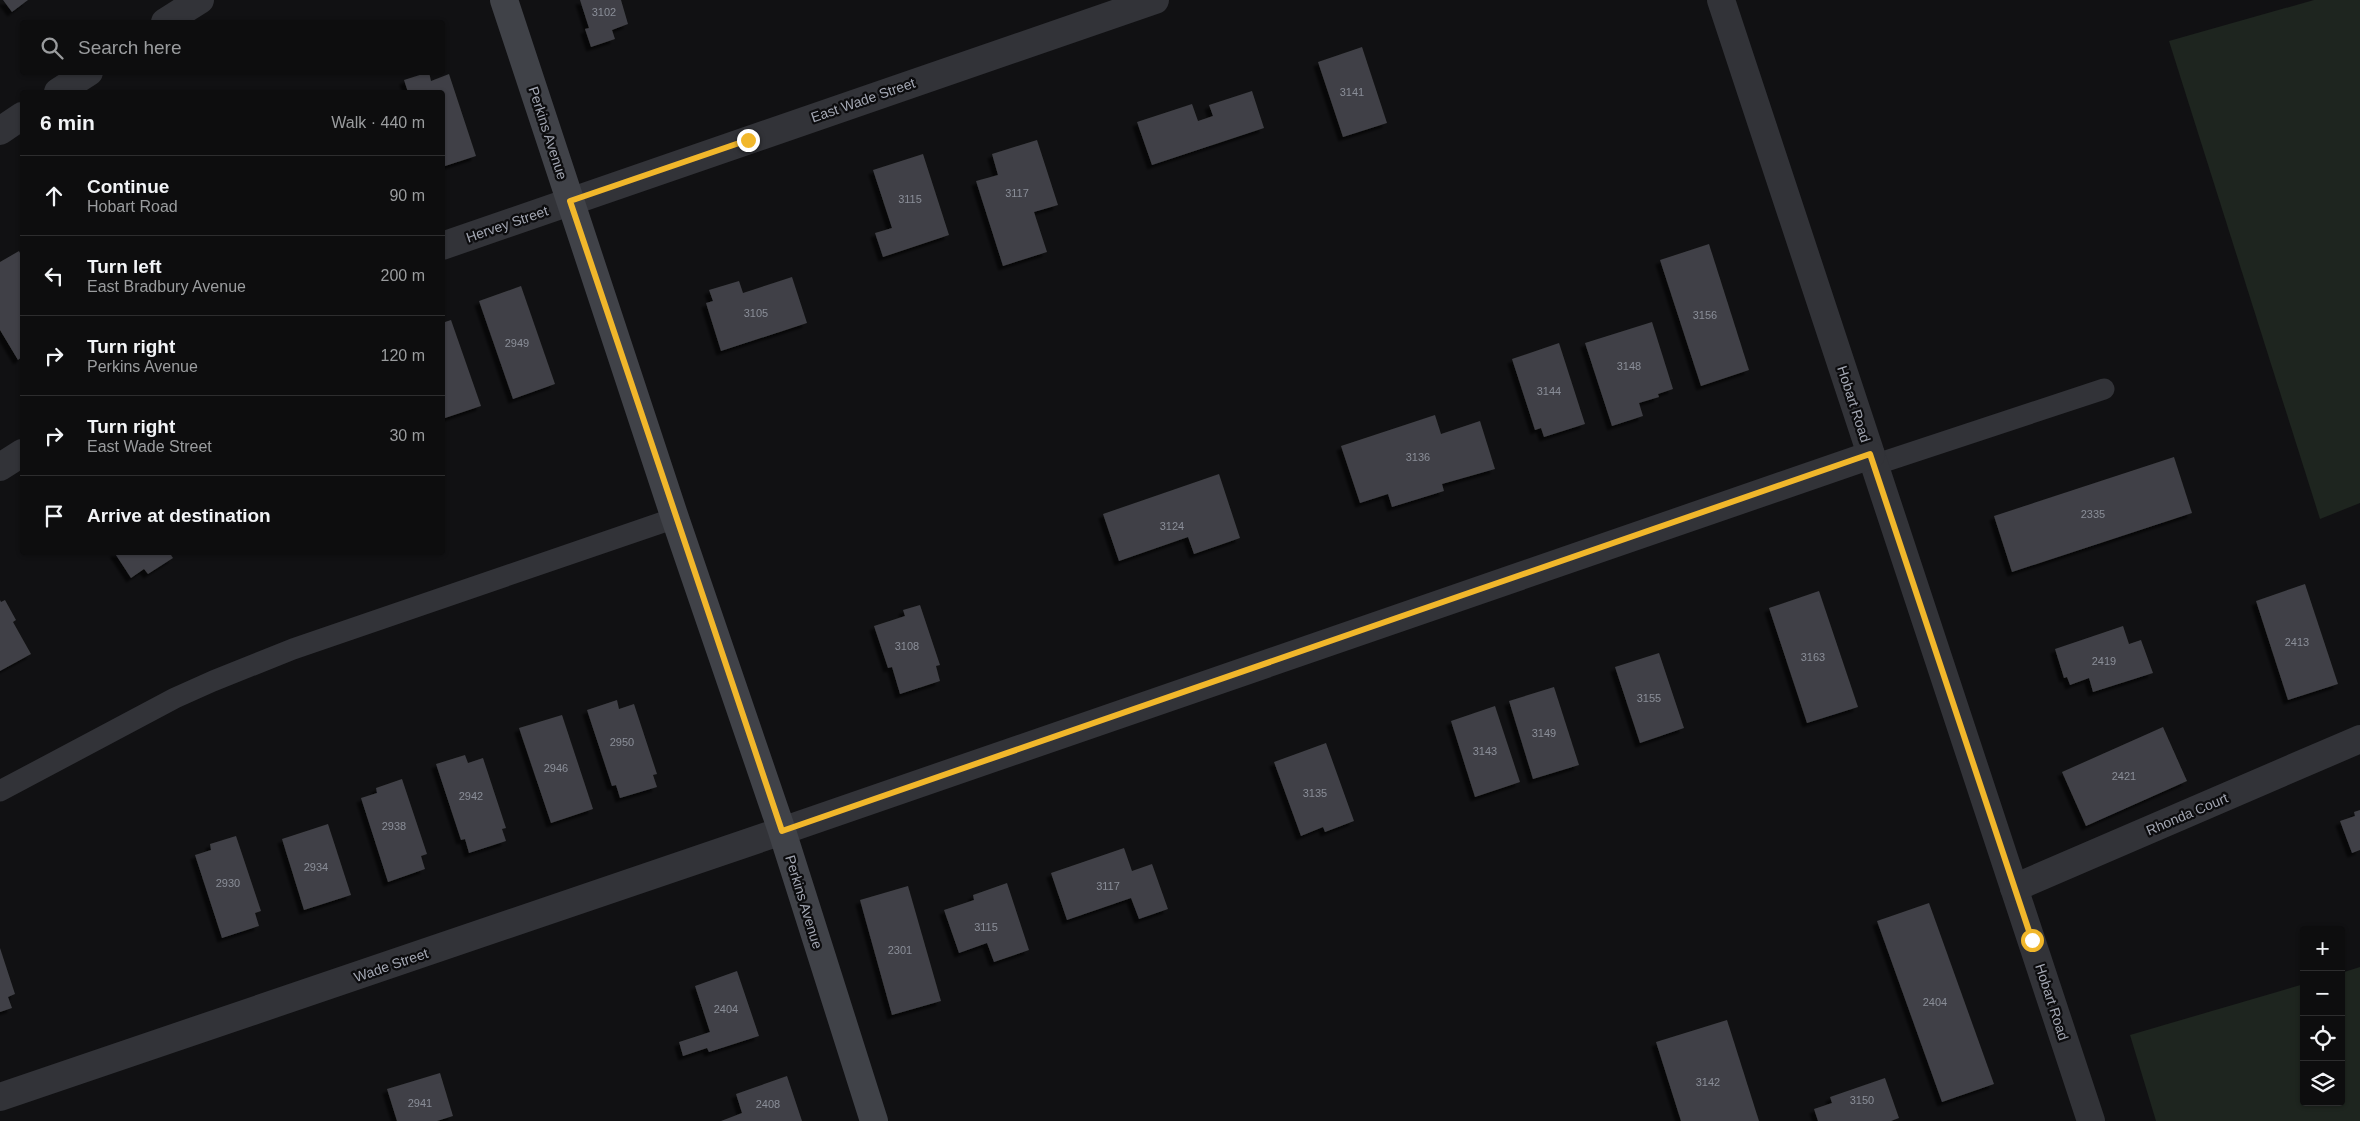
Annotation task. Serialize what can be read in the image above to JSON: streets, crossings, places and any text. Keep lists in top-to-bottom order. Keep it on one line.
{"streets":{"street":["East Wade Street","Perkins Avenue","Hervey Street","Hobart Road","Rhonda Court","Wade Street"]},"crossings":[["East Wade Street","Perkins Avenue"],["East Wade Street","Hervey Street"],["Perkins Avenue","Hervey Street"],["Perkins Avenue","Wade Street"],["Hobart Road","Rhonda Court"],["Hobart Road","Wade Street"]],"house_numbers":["3102","3141","3117","3115","3105","3156","2949","3148","3144","3136","2335","3124","2413","3108","3163","2419","3155","3149","2950","3143","2946","2421","3135","2942","2938","2934","2930","3117","3115","2301","2404","2404","3142","3150","2941","2408"],"page":{"search":"Search here","heading":["6 min","Walk · 440 m"],"list":[["Continue","Hobart Road","90 m"],["Turn left","East Bradbury Avenue","200 m"],["Turn right","Perkins Avenue","120 m"],["Turn right","East Wade Street","30 m"],"Arrive at destination"],"map_buttons":["+","−"]}}
